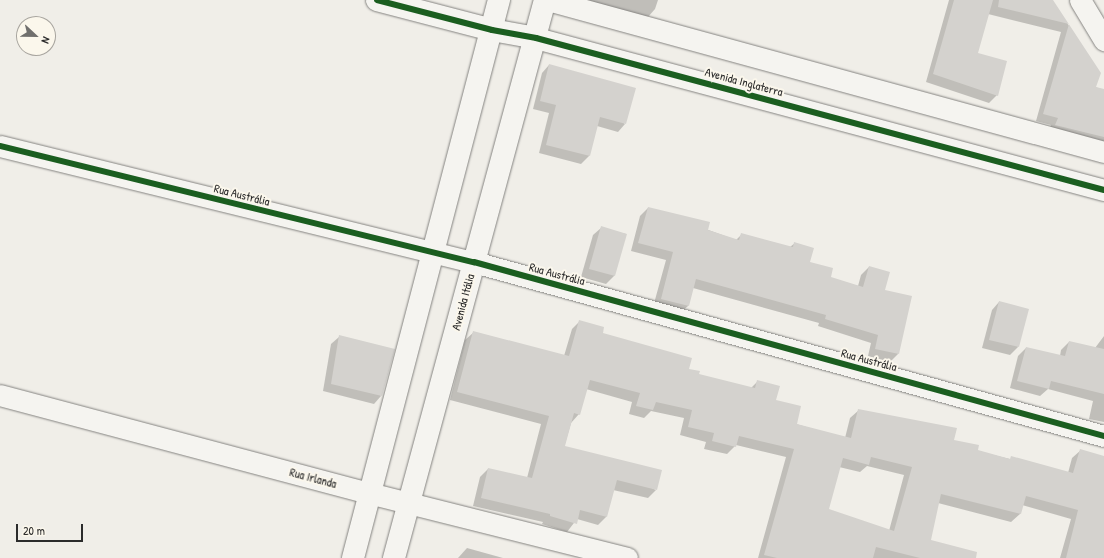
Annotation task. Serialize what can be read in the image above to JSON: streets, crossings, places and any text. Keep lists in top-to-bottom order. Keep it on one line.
{"streets":{"street":["Avenida Inglaterra","Rua Austrália","Avenida Itália","Rua Irlanda"]},"crossings":[["Avenida Inglaterra","Avenida Itália"],["Rua Austrália","Avenida Itália"],["Avenida Itália","Rua Irlanda"]],"scale_bar":"20 m","north":"right"}
